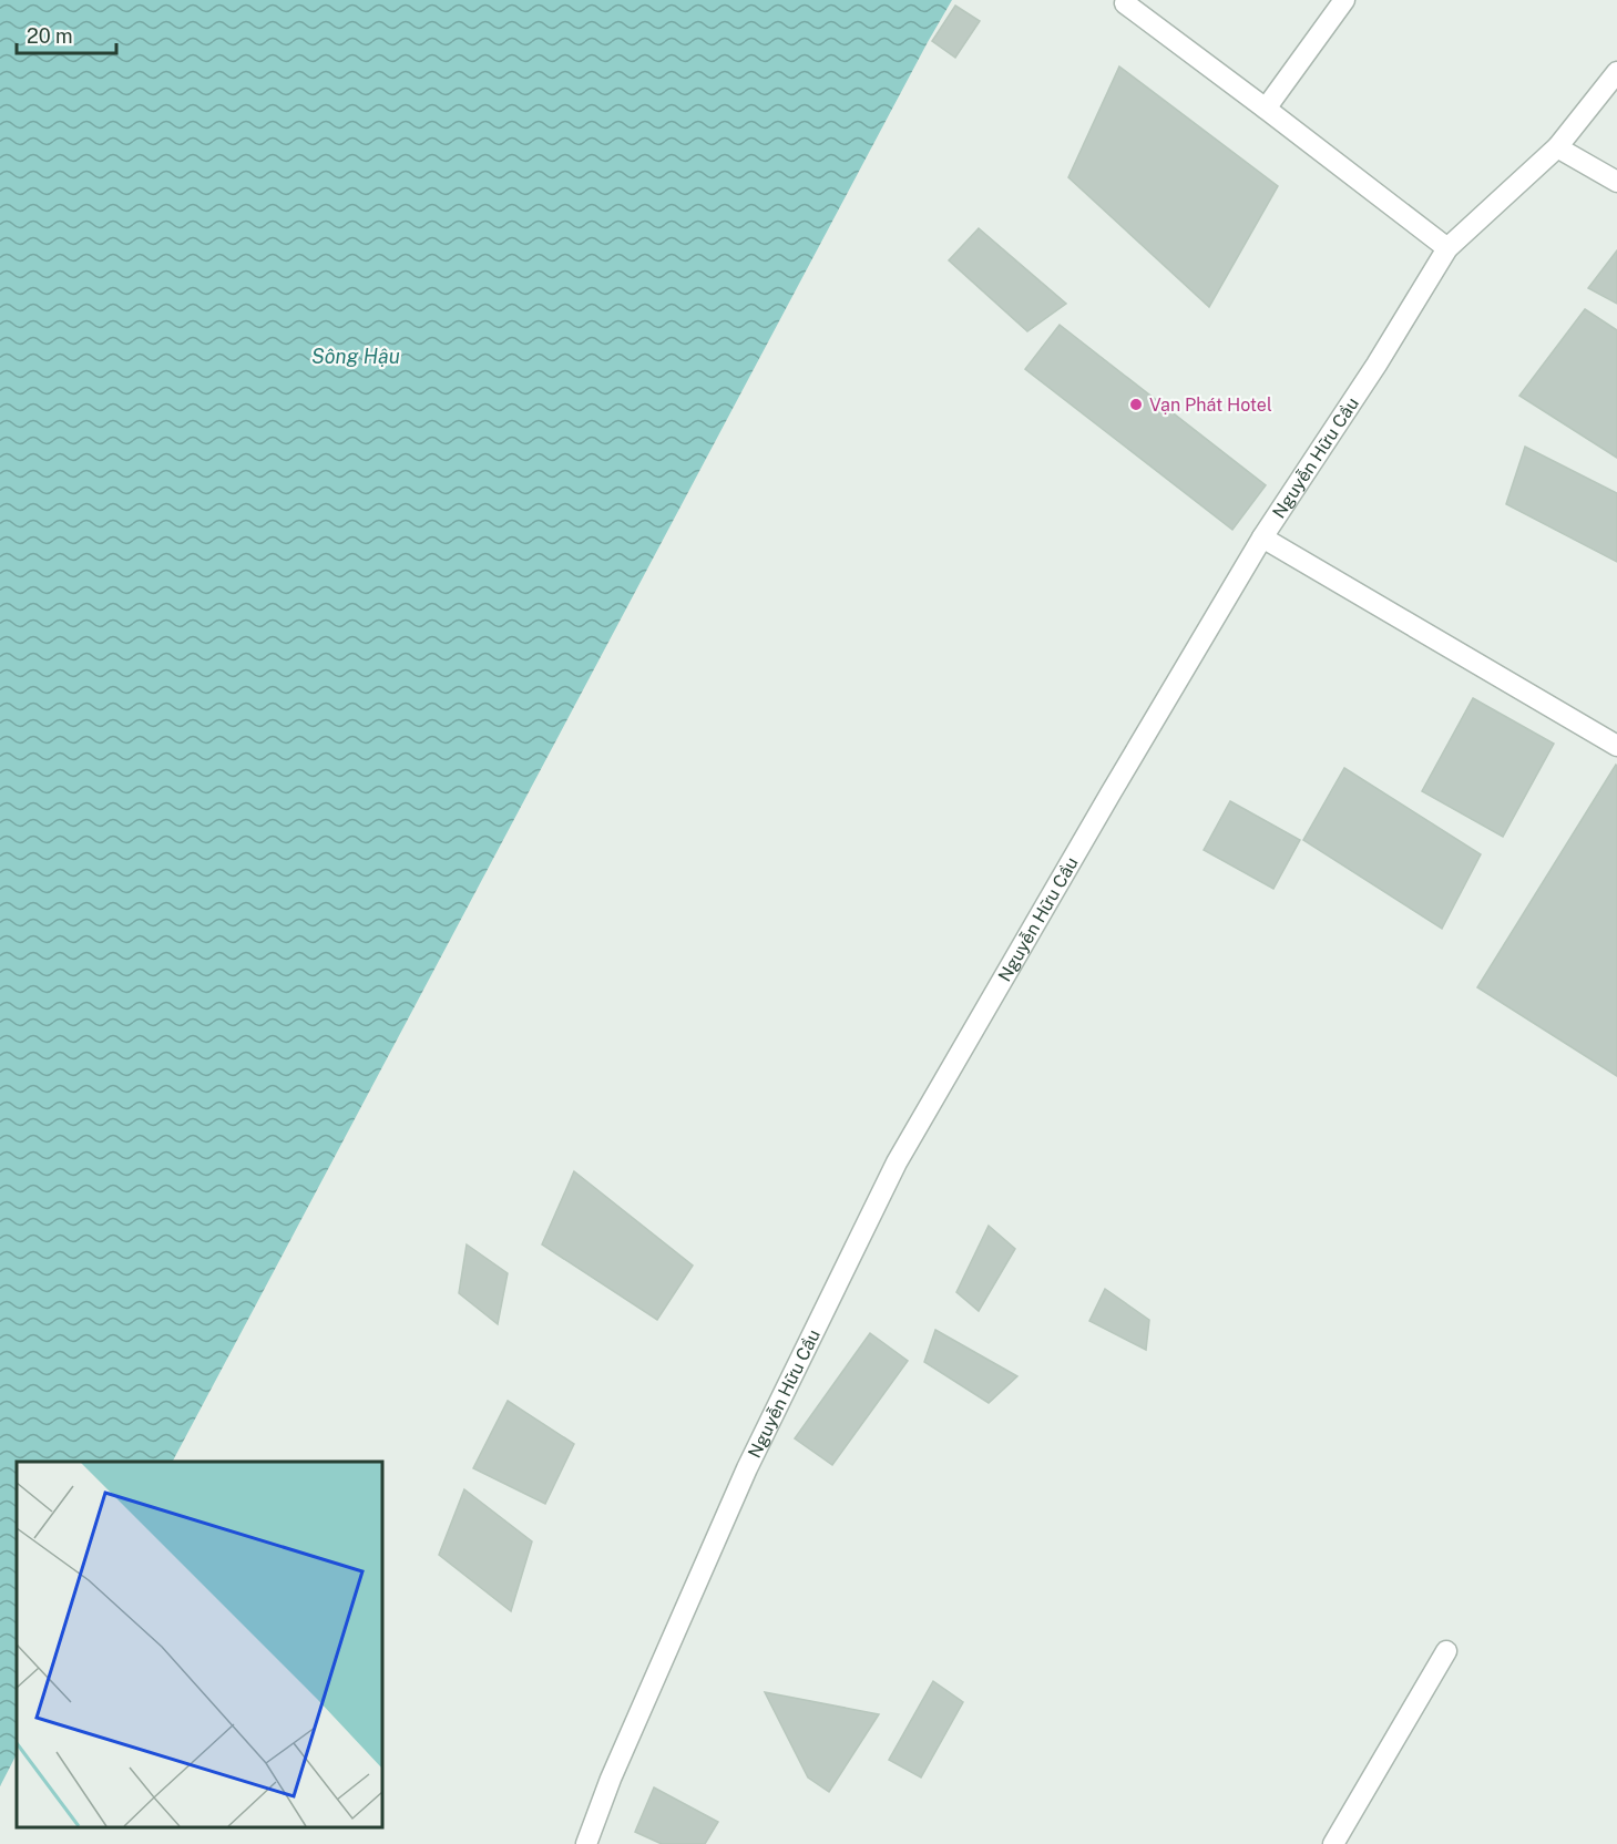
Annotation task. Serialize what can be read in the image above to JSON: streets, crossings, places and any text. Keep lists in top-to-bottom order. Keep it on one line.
{"streets":{"street":["Nguyễn Hữu Cầu"]},"water":["Sông Hậu"],"places":["Vạn Phát Hotel"],"scale_bar":"20 m"}
